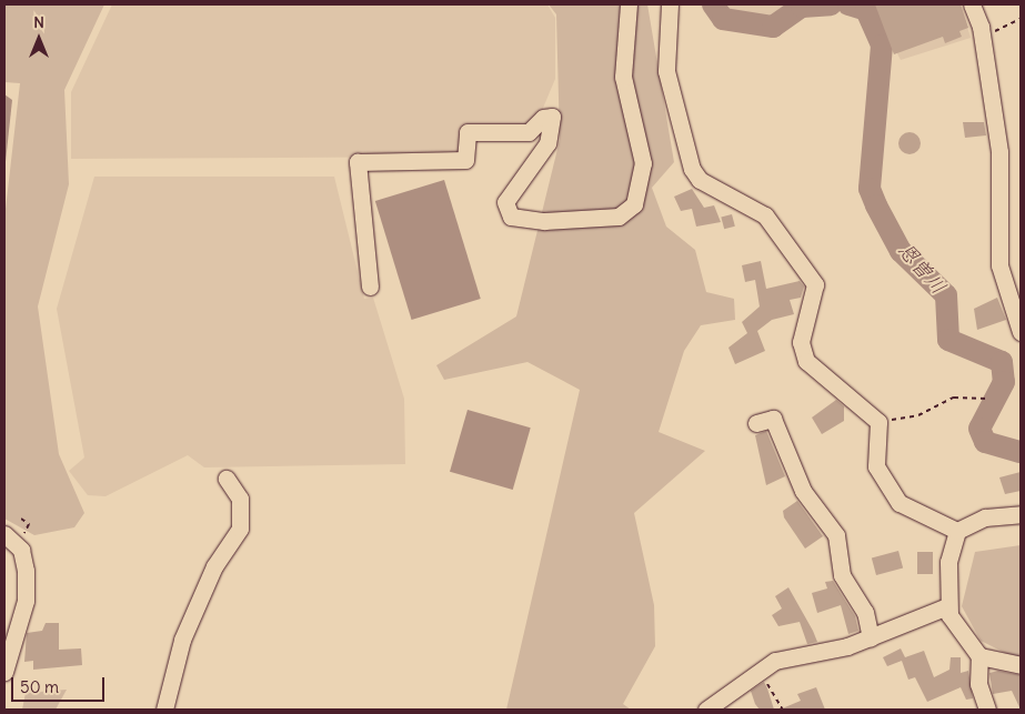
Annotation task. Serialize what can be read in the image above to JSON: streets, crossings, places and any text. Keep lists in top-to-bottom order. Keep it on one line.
{"water":["恩曽川"],"scale_bar":"50 m","north":"top"}
